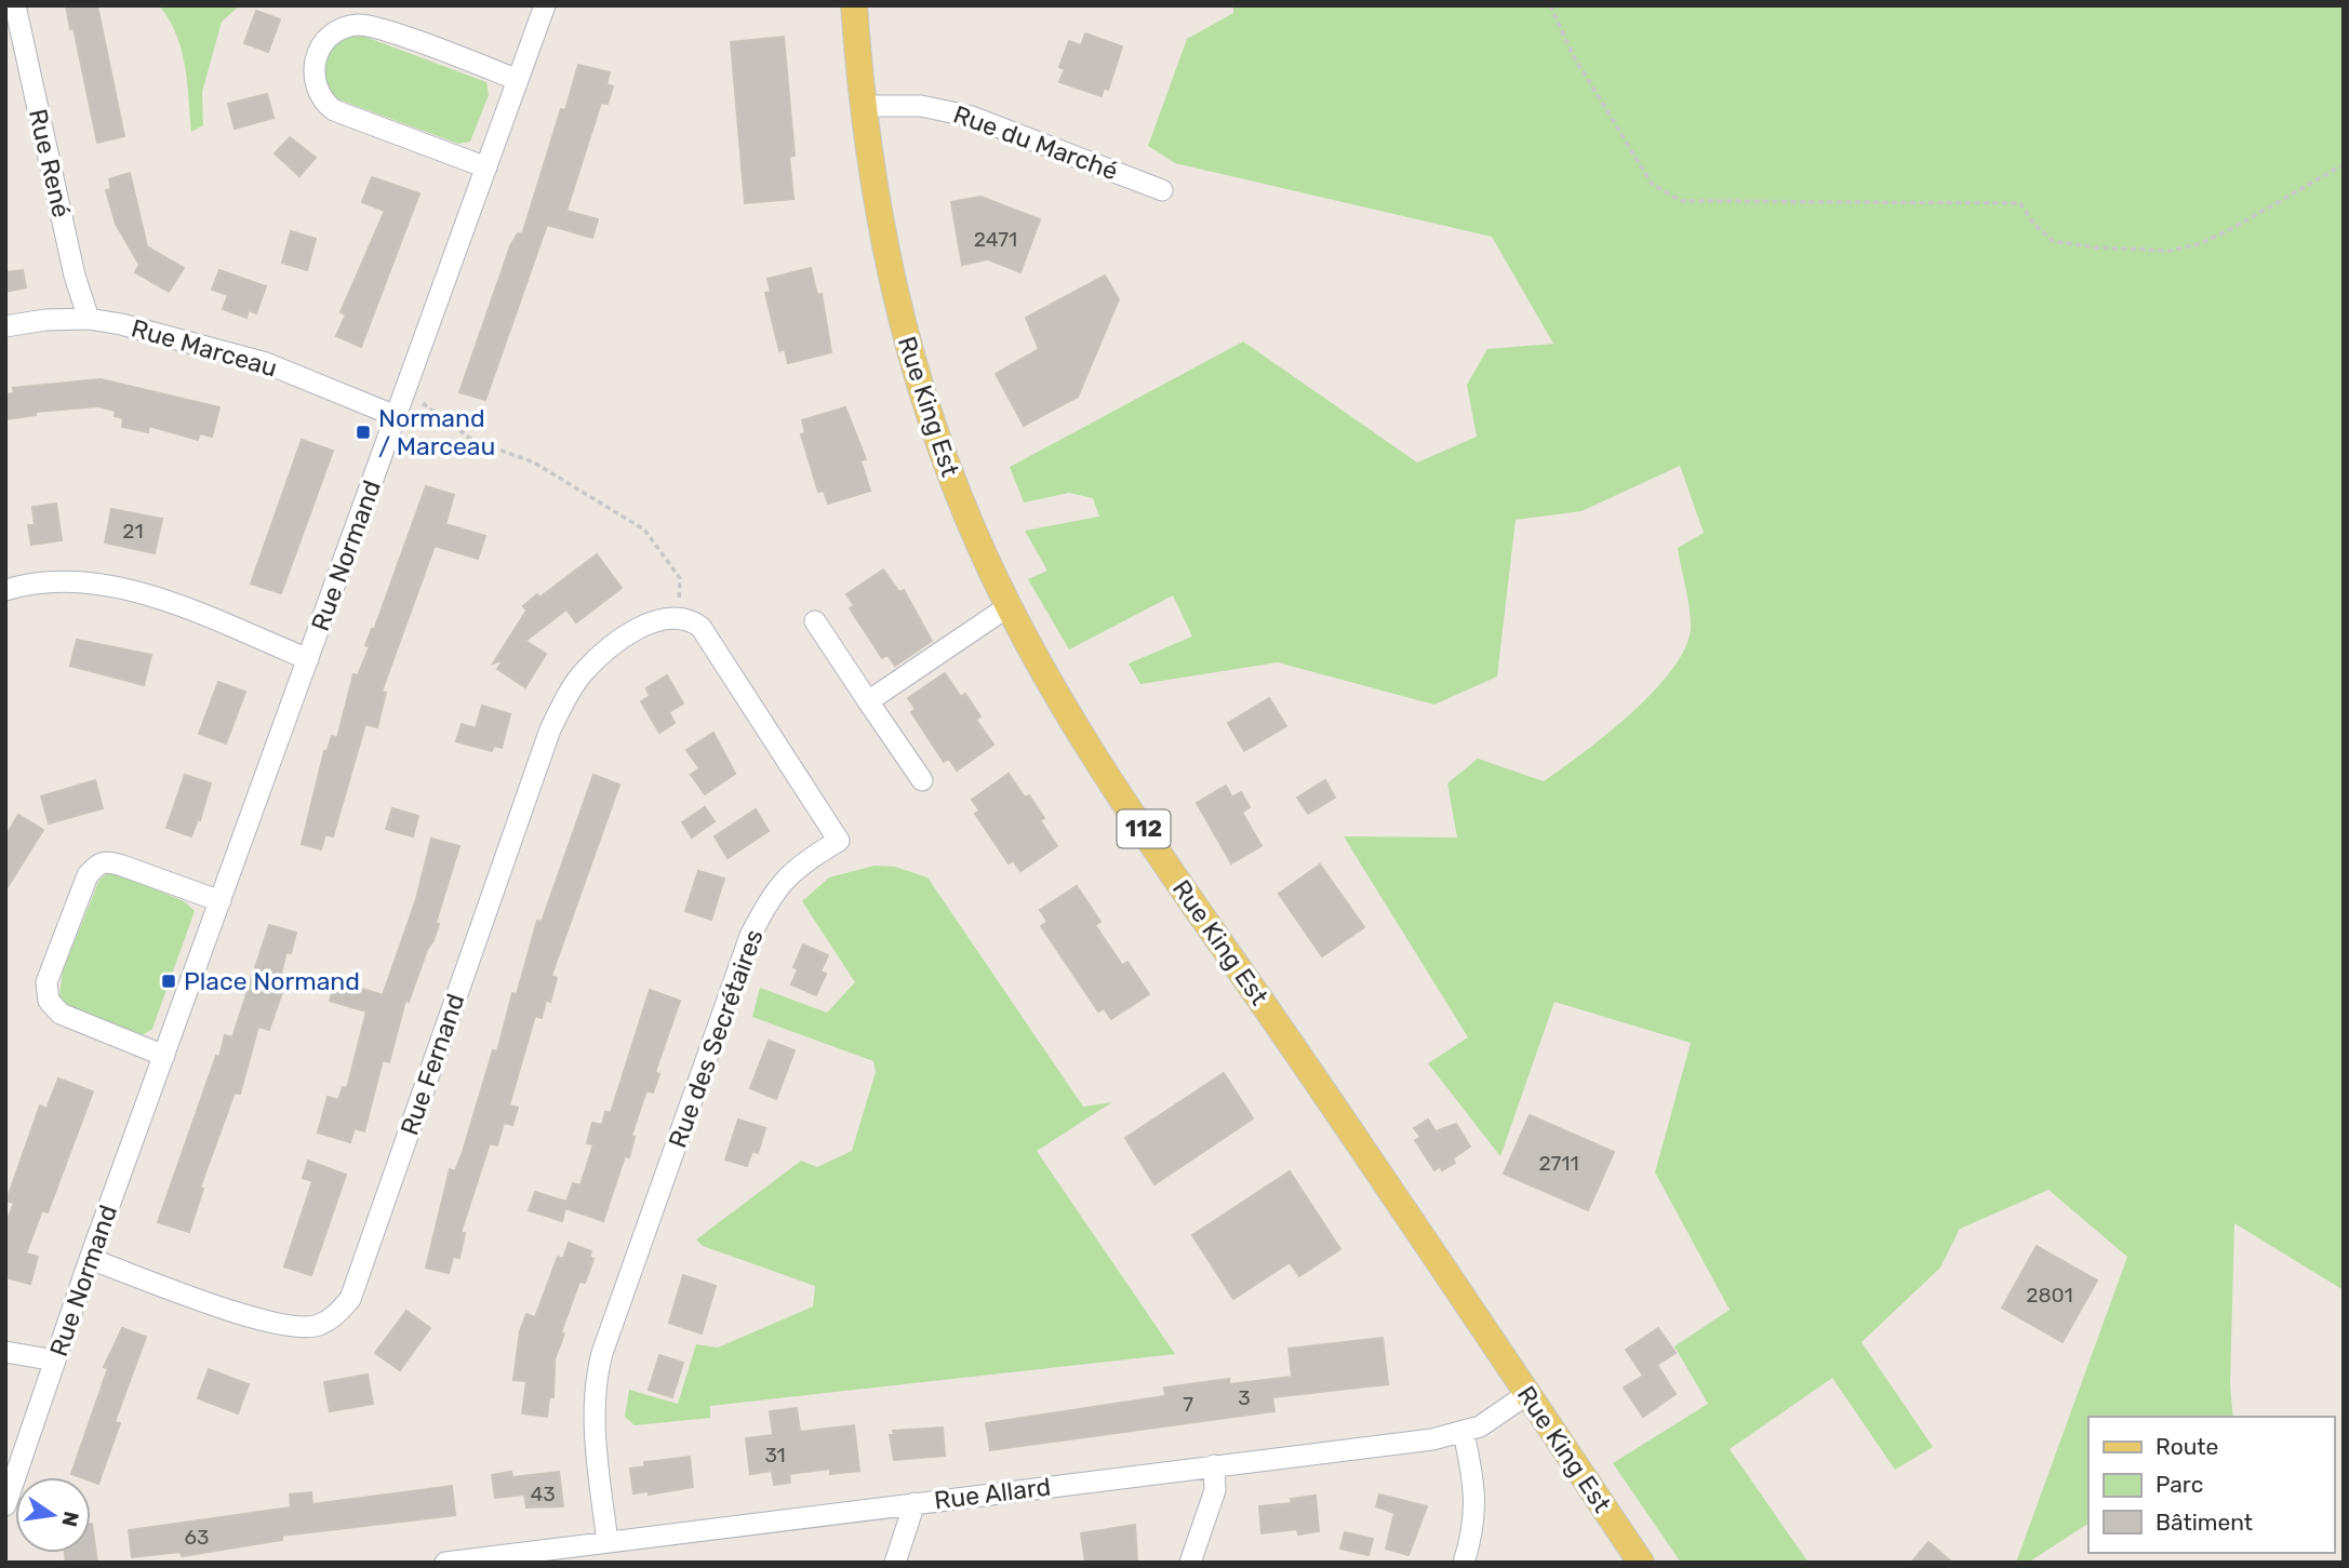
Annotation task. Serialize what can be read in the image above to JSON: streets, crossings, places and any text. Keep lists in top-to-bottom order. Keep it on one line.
{"streets":{"main road":["Rue King Est","112"],"street":["Rue du Marché","Rue René","Rue Marceau","Rue Normand","Rue des Secrétaires","Rue Fernand","Rue Allard"]},"crossings":[["Rue du Marché","Rue King Est"],["Rue René","Rue Marceau"],["Rue Marceau","Rue Normand"],["Rue King Est","Rue Allard"],["Rue Normand","Rue Fernand"],["Rue des Secrétaires","Rue Fernand"],["Rue des Secrétaires","Rue Allard"]],"places":{"transit":["Normand / Marceau","Place Normand"]},"house_numbers":["2471","21","2711","2801","3","7","31","43","63"],"legend":["Route","Parc","Bâtiment"],"north":"right"}
